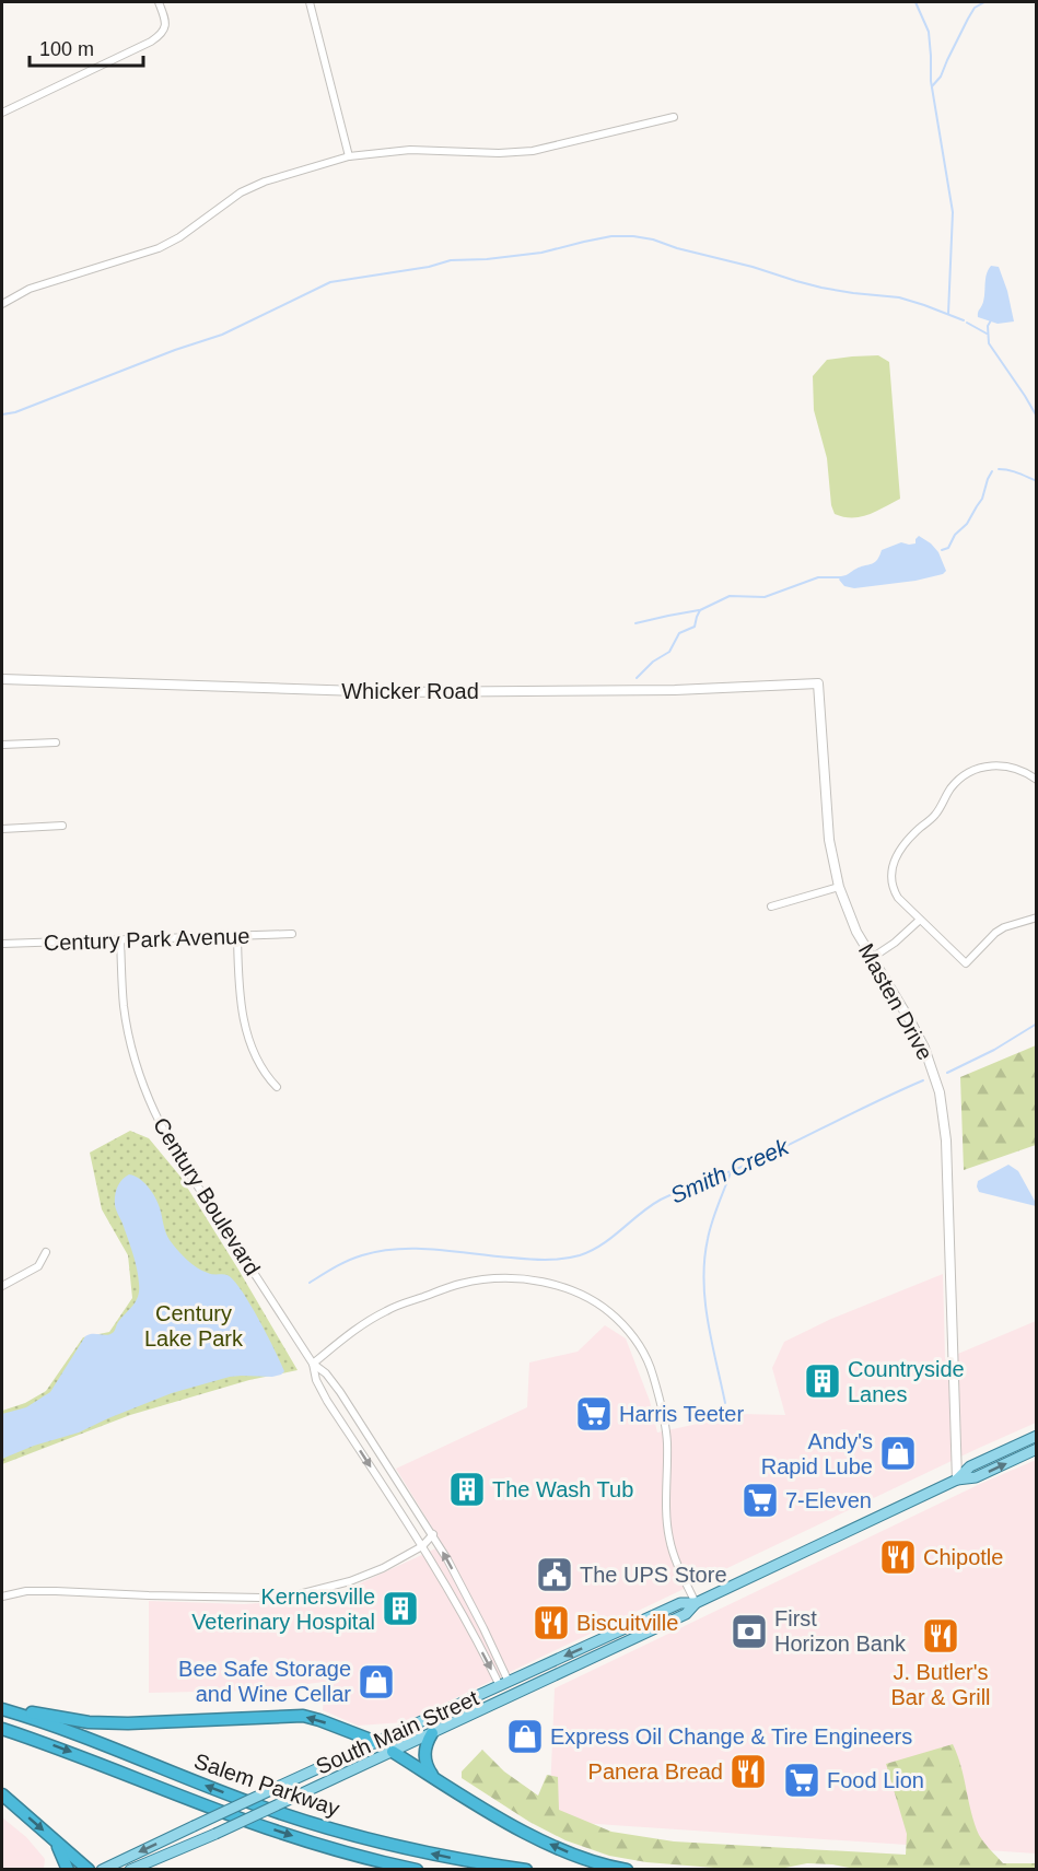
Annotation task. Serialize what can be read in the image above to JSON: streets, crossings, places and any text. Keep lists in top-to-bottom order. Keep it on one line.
{"streets":{"highway":["Salem Parkway"],"main road":["South Main Street"],"street":["Whicker Road","Century Park Avenue","Masten Drive","Century Boulevard"]},"crossings":[["Whicker Road","Masten Drive"],["Century Park Avenue","Century Boulevard"],["Masten Drive","South Main Street"],["Century Boulevard","South Main Street"]],"water":["Smith Creek"],"parks":["Century Lake Park"],"places":{"building":["Countryside Lanes","The Wash Tub","Kernersville Veterinary Hospital"],"supermarket":["Harris Teeter","7-Eleven","Food Lion"],"shop":["Andy's Rapid Lube","Bee Safe Storage and Wine Cellar","Express Oil Change & Tire Engineers"],"restaurant":["Chipotle","Biscuitville","J. Butler's Bar & Grill","Panera Bread"],"public building":["The UPS Store"],"bank":["First Horizon Bank"]},"scale_bar":"100 m"}
